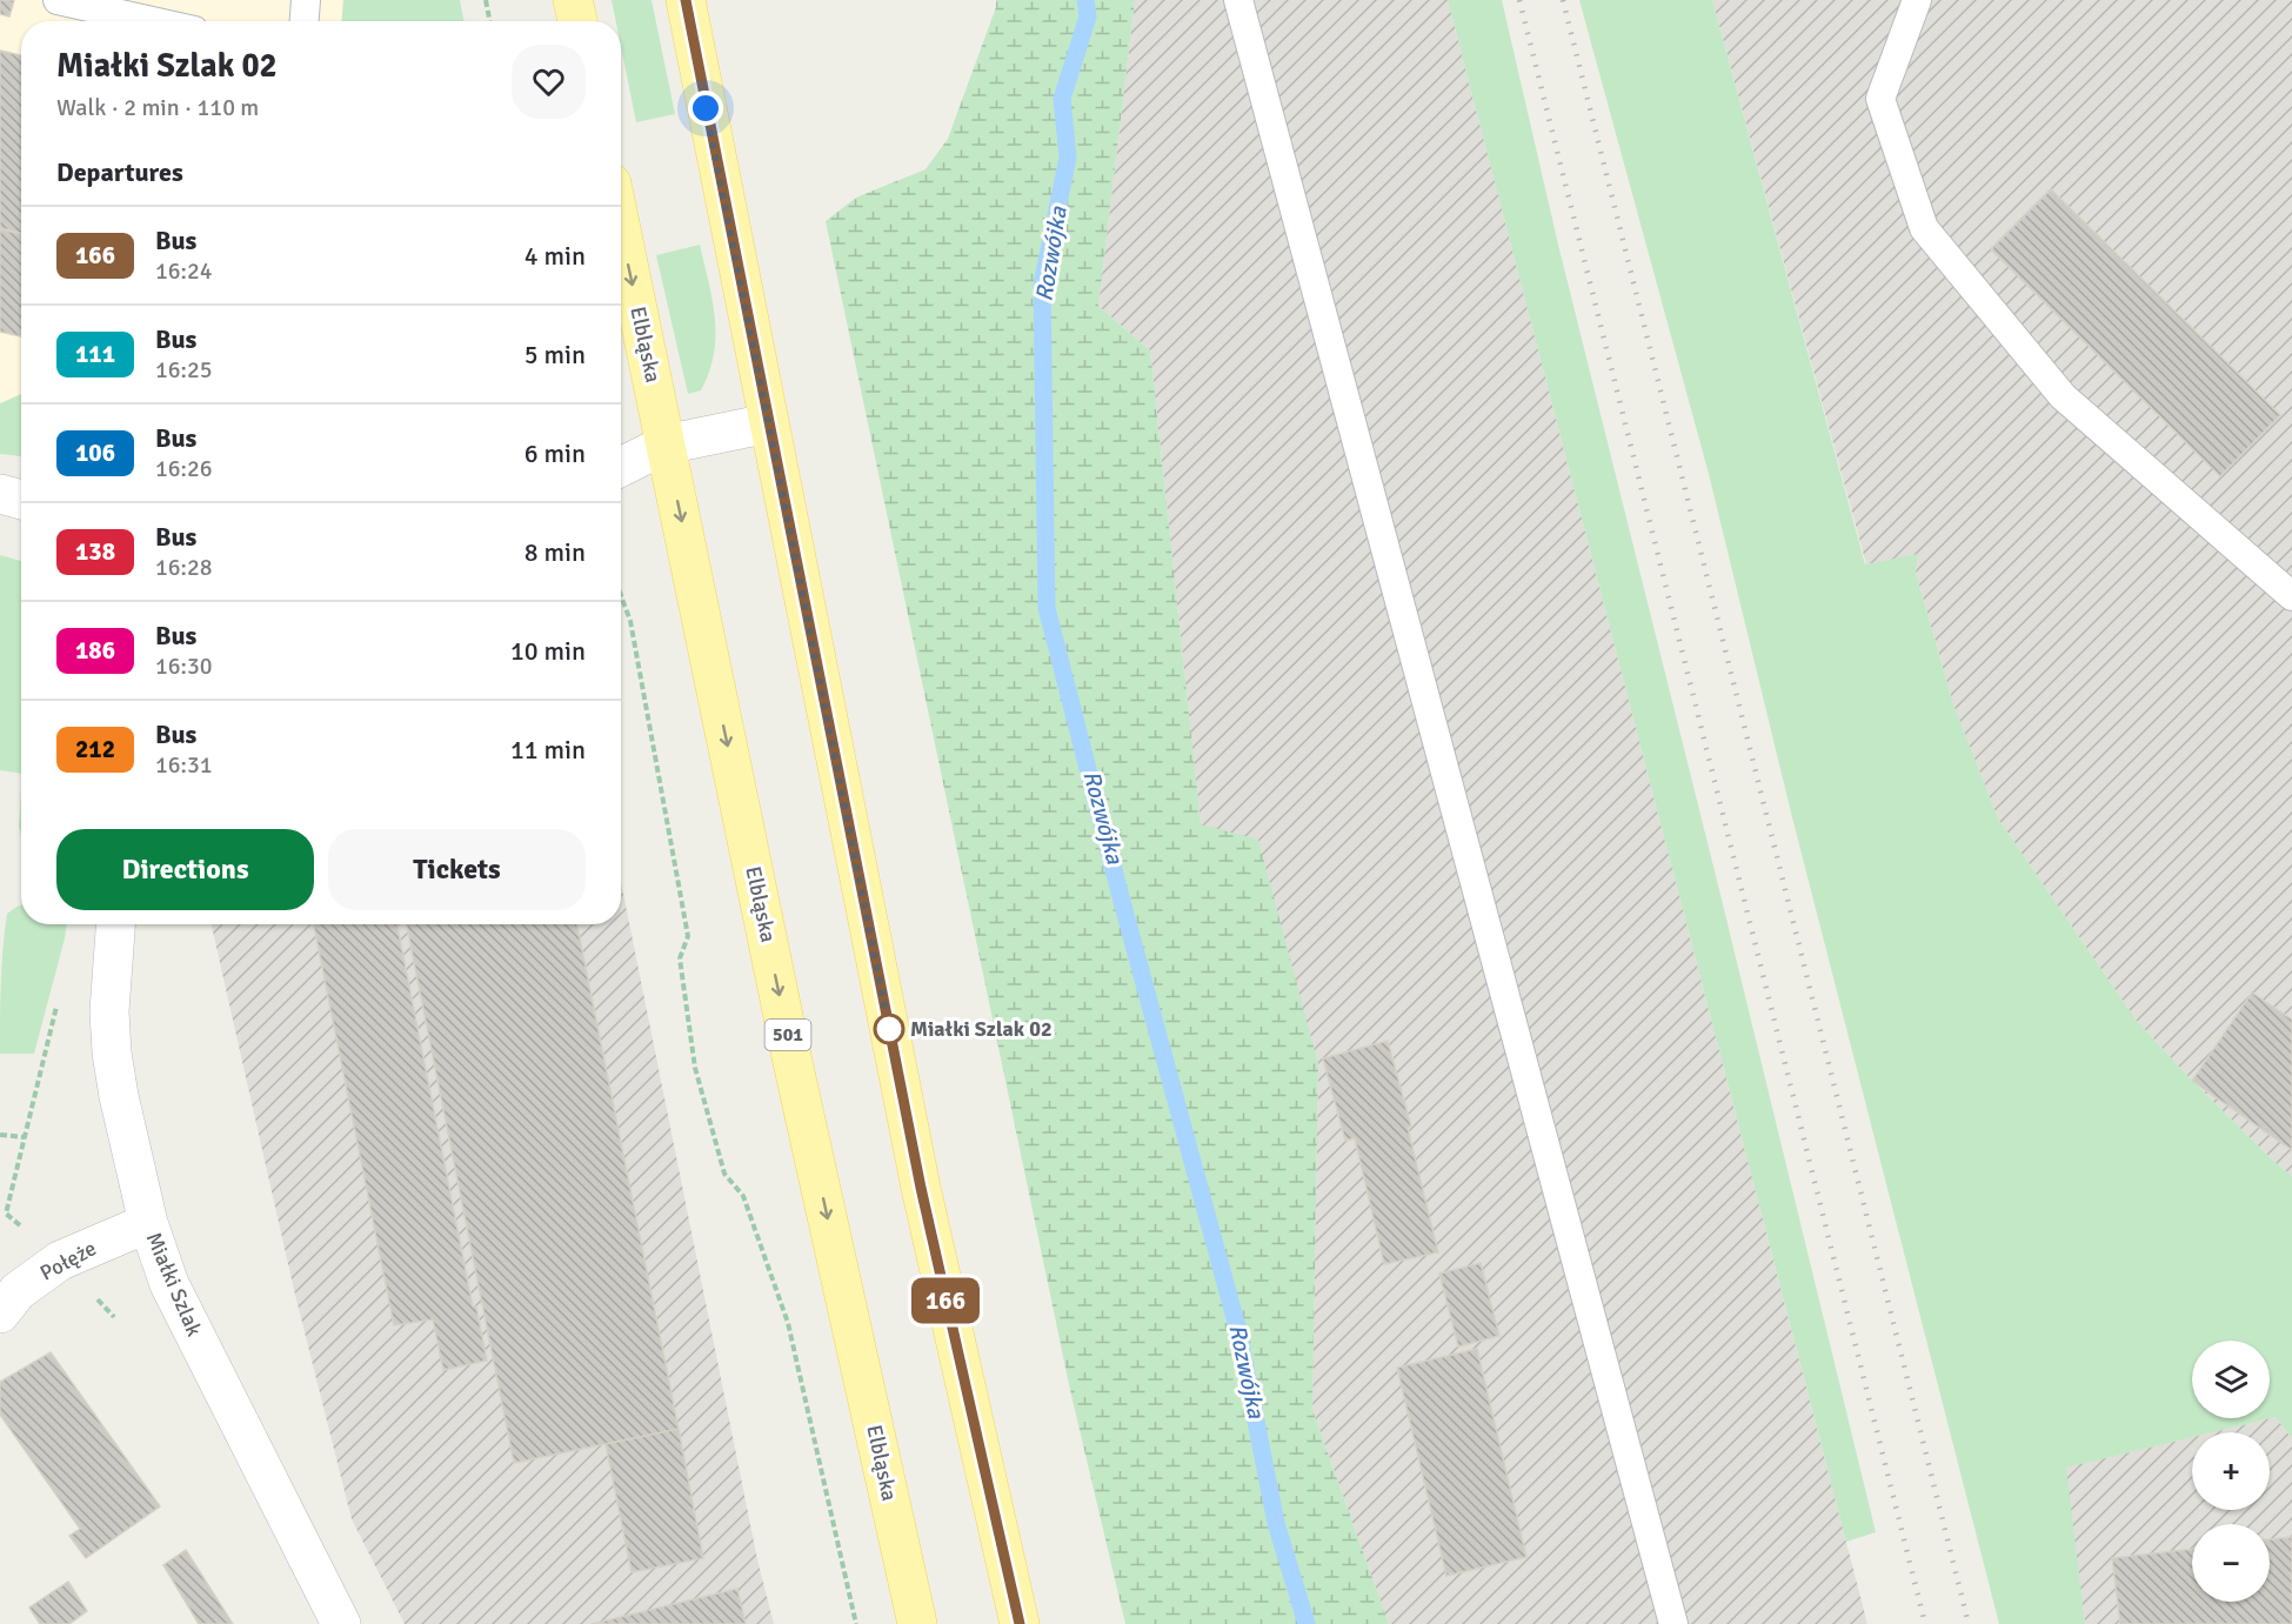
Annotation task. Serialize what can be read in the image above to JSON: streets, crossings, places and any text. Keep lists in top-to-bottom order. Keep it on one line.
{"streets":{"main road":["Elbląska","501"],"street":["Połęże","Miałki Szlak"]},"crossings":[["Połęże","Miałki Szlak"]],"water":["Rozwójka"],"places":["Miałki Szlak 02"],"lines":["bus line 166"],"page":{"on_map":"166","heading":[["Miałki Szlak 02","Walk · 2 min · 110 m"],"Departures"],"list":[{"mark":"166","name":"Bus","note":"16:24","value":"4 min"},{"mark":"111","name":"Bus","note":"16:25","value":"5 min"},{"mark":"106","name":"Bus","note":"16:26","value":"6 min"},{"mark":"138","name":"Bus","note":"16:28","value":"8 min"},{"mark":"186","name":"Bus","note":"16:30","value":"10 min"},{"mark":"212","name":"Bus","note":"16:31","value":"11 min"}],"buttons":["Directions","Tickets"],"map_buttons":["+","−"]}}
